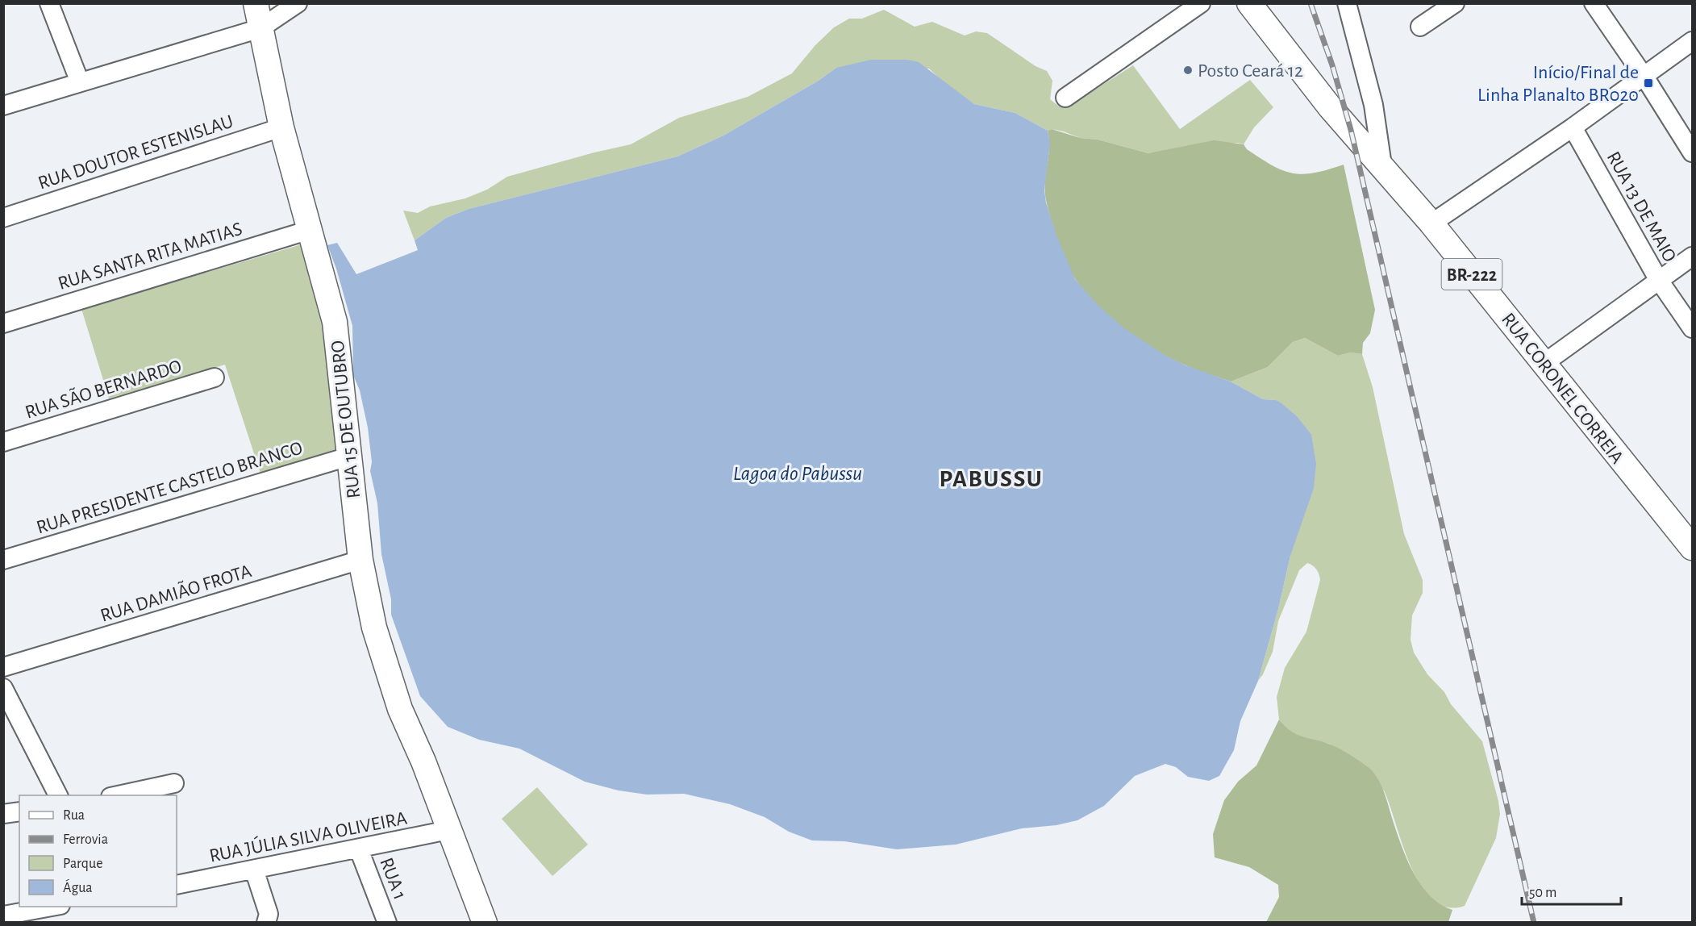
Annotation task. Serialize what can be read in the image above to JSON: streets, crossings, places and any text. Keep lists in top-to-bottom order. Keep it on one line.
{"streets":{"main road":["BR-222","RUA CORONEL CORREIA","RUA 15 DE OUTUBRO"],"street":["RUA DOUTOR ESTENISLAU","RUA 13 DE MAIO","RUA SANTA RITA MATIAS","RUA SÃO BERNARDO","RUA PRESIDENTE CASTELO BRANCO","RUA DAMIÃO FROTA","RUA JÚLIA SILVA OLIVEIRA","RUA 1"]},"crossings":[["RUA DOUTOR ESTENISLAU","RUA 15 DE OUTUBRO"],["RUA SANTA RITA MATIAS","RUA 15 DE OUTUBRO"],["RUA 15 DE OUTUBRO","RUA PRESIDENTE CASTELO BRANCO"],["RUA 15 DE OUTUBRO","RUA DAMIÃO FROTA"],["RUA 15 DE OUTUBRO","RUA JÚLIA SILVA OLIVEIRA"],["RUA JÚLIA SILVA OLIVEIRA","RUA 1"]],"districts":["PABUSSU"],"water":["Lagoa do Pabussu"],"places":{"other":["Posto Ceará 12"],"transit":["Início/Final de Linha Planalto BR020"]},"legend":["Rua","Ferrovia","Parque","Água"],"scale_bar":"50 m"}
